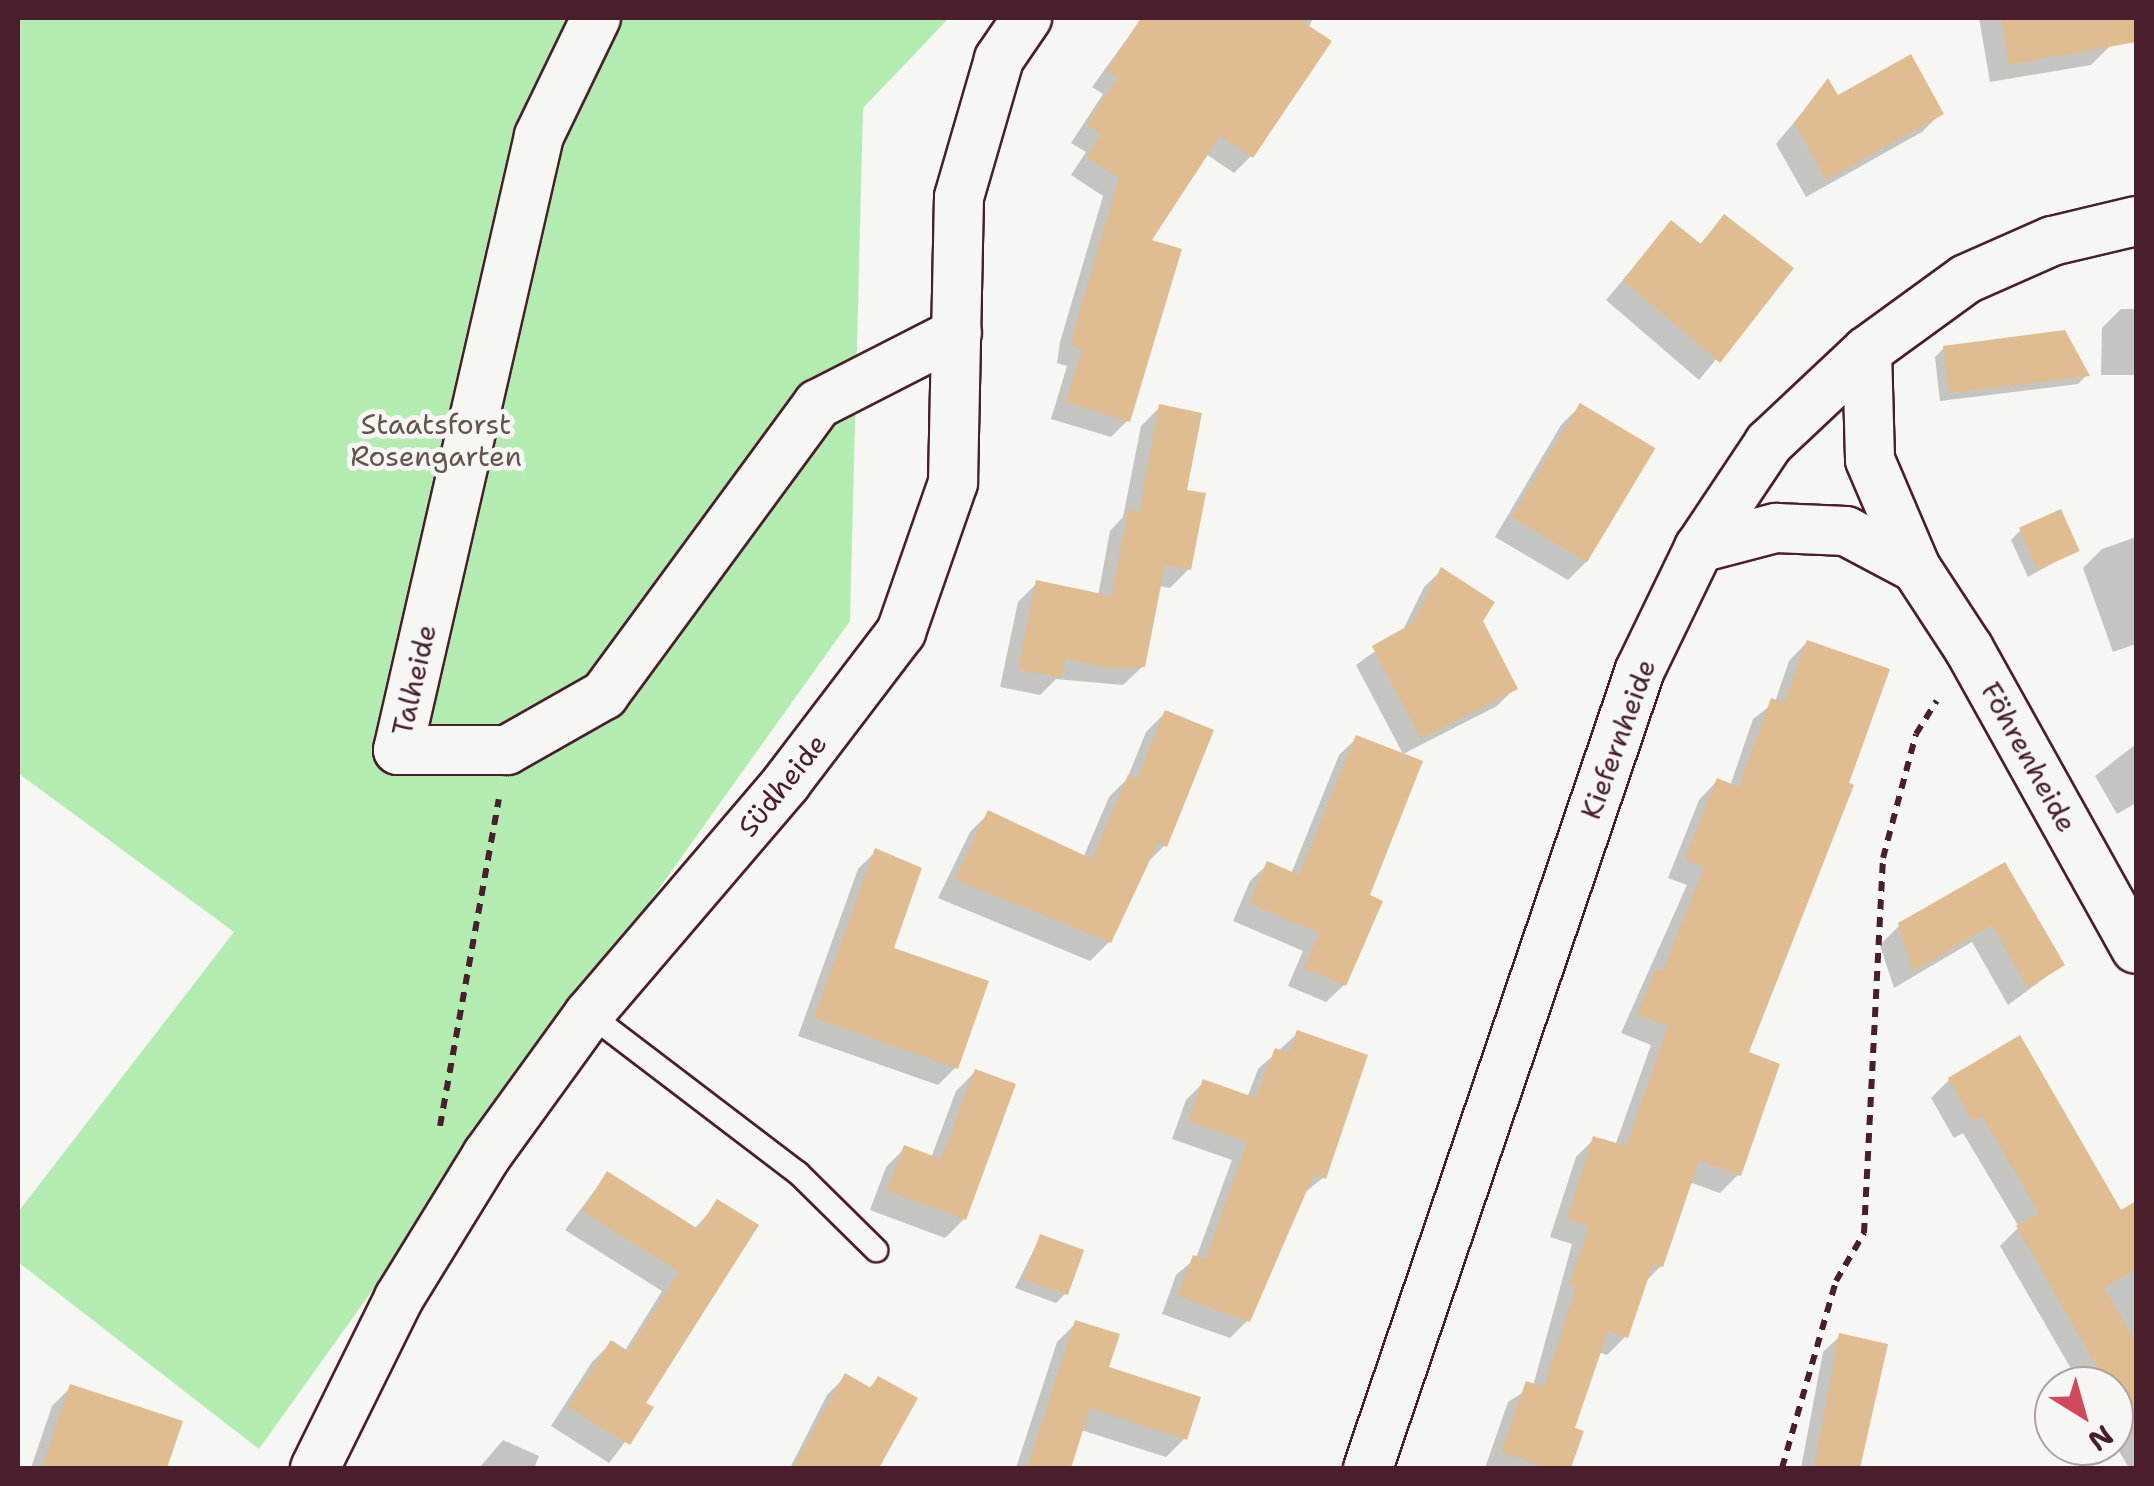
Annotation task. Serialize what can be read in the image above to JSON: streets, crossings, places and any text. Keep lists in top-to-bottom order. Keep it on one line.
{"streets":{"street":["Talheide","Kiefernheide","Föhrenheide","Südheide"]},"crossings":[["Talheide","Südheide"],["Kiefernheide","Föhrenheide"]],"parks":["Staatsforst Rosengarten"],"north":"bottom right"}
